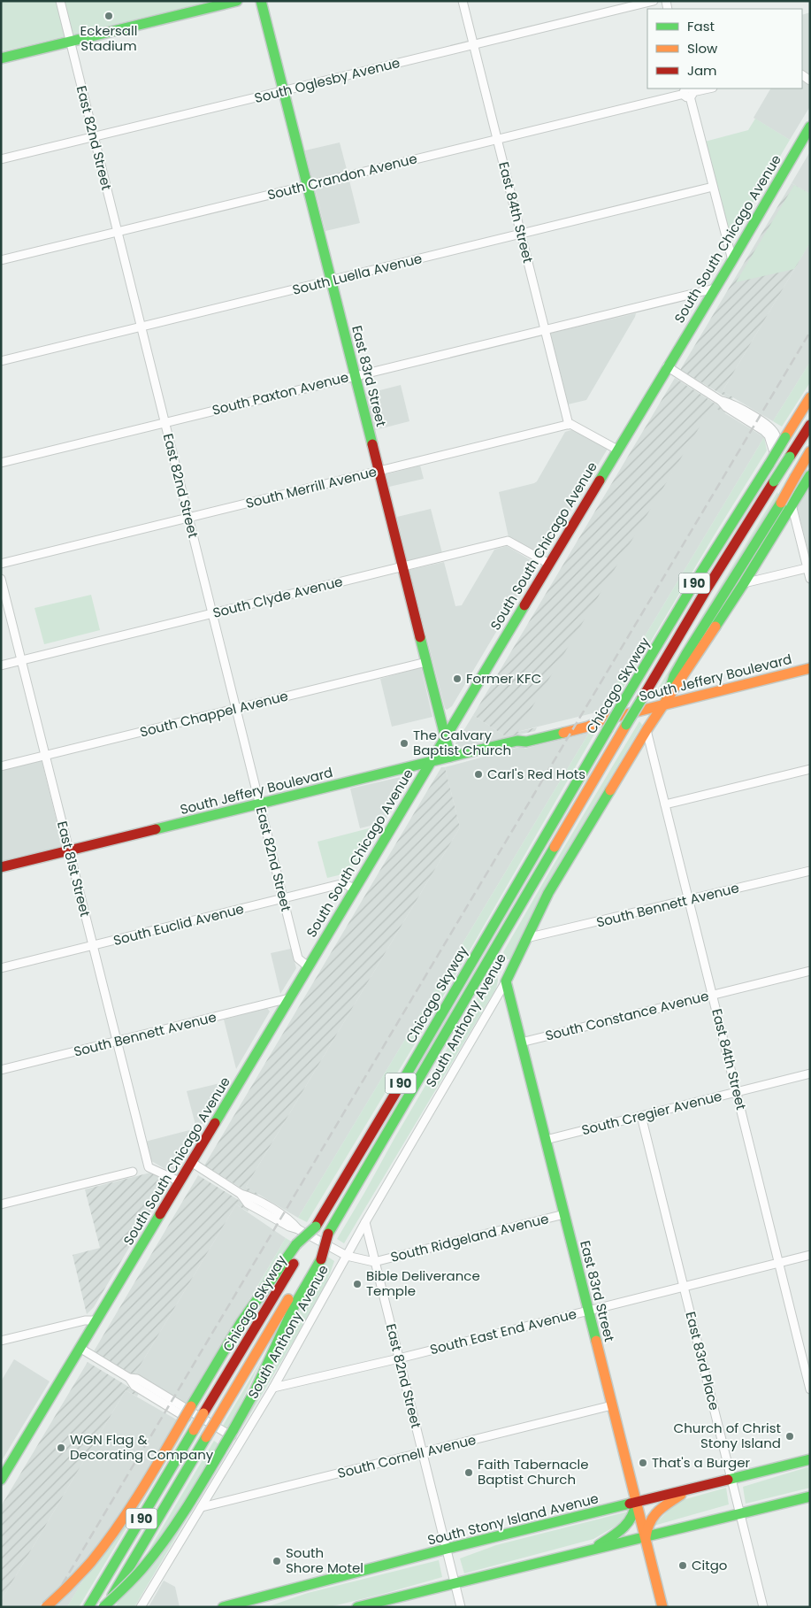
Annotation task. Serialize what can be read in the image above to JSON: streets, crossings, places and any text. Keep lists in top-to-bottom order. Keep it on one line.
{"streets":{"main road":["South South Chicago Avenue","East 83rd Street","I 90","South Jeffery Boulevard","Chicago Skyway","South Anthony Avenue","South Stony Island Avenue"],"street":["South Oglesby Avenue","East 82nd Street","South Crandon Avenue","East 84th Street","South Luella Avenue","South Paxton Avenue","South Merrill Avenue","South Clyde Avenue","South Chappel Avenue","East 81st Street","South Bennett Avenue","South Euclid Avenue","South Constance Avenue","South Cregier Avenue","South Ridgeland Avenue","South East End Avenue","East 83rd Place","South Cornell Avenue"]},"crossings":[["South Oglesby Avenue","East 82nd Street"],["South Oglesby Avenue","East 84th Street"],["South Oglesby Avenue","East 83rd Street"],["East 82nd Street","South Crandon Avenue"],["East 82nd Street","South South Chicago Avenue"],["East 82nd Street","South Luella Avenue"],["East 82nd Street","South Paxton Avenue"],["East 82nd Street","South Merrill Avenue"],["East 82nd Street","South Clyde Avenue"],["East 82nd Street","South Jeffery Boulevard"],["East 82nd Street","South Chappel Avenue"],["East 82nd Street","South Euclid Avenue"],["East 82nd Street","South Anthony Avenue"],["East 82nd Street","South Ridgeland Avenue"],["East 82nd Street","South East End Avenue"],["East 82nd Street","South Cornell Avenue"],["East 82nd Street","South Stony Island Avenue"],["South Crandon Avenue","East 84th Street"],["South Crandon Avenue","East 83rd Street"],["East 84th Street","South Luella Avenue"],["East 84th Street","South Paxton Avenue"],["East 84th Street","South Merrill Avenue"],["East 84th Street","South Bennett Avenue"],["East 84th Street","South Constance Avenue"],["East 84th Street","South Anthony Avenue"],["East 84th Street","South Cregier Avenue"],["East 84th Street","South East End Avenue"],["South South Chicago Avenue","East 83rd Street"],["South South Chicago Avenue","South Paxton Avenue"],["South South Chicago Avenue","South Clyde Avenue"],["South South Chicago Avenue","South Jeffery Boulevard"],["South South Chicago Avenue","East 81st Street"],["South South Chicago Avenue","South Bennett Avenue"],["South South Chicago Avenue","South Euclid Avenue"],["South Luella Avenue","East 83rd Street"],["East 83rd Street","South Paxton Avenue"],["East 83rd Street","South Merrill Avenue"],["East 83rd Street","South Clyde Avenue"],["East 83rd Street","South Jeffery Boulevard"],["East 83rd Street","South Chappel Avenue"],["East 83rd Street","South Constance Avenue"],["East 83rd Street","South Anthony Avenue"],["East 83rd Street","South Cregier Avenue"],["East 83rd Street","South Ridgeland Avenue"],["East 83rd Street","South East End Avenue"],["East 83rd Street","South Cornell Avenue"],["East 83rd Street","South Stony Island Avenue"],["South Clyde Avenue","East 81st Street"],["South Jeffery Boulevard","East 81st Street"],["South Jeffery Boulevard","South Anthony Avenue"],["South Chappel Avenue","East 81st Street"],["East 81st Street","South Bennett Avenue"],["East 81st Street","South Euclid Avenue"],["South Bennett Avenue","South Anthony Avenue"],["South Anthony Avenue","South East End Avenue"],["South Anthony Avenue","South Cornell Avenue"],["South Cregier Avenue","East 83rd Place"],["South East End Avenue","East 83rd Place"],["East 83rd Place","South Stony Island Avenue"]],"places":["Eckersall Stadium","Former KFC","The Calvary Baptist Church","Carl's Red Hots","Bible Deliverance Temple","Church of Christ Stony Island","WGN Flag & Decorating Company","That's a Burger","Faith Tabernacle Baptist Church","South Shore Motel","Citgo"],"legend":["Fast","Slow","Jam"]}
